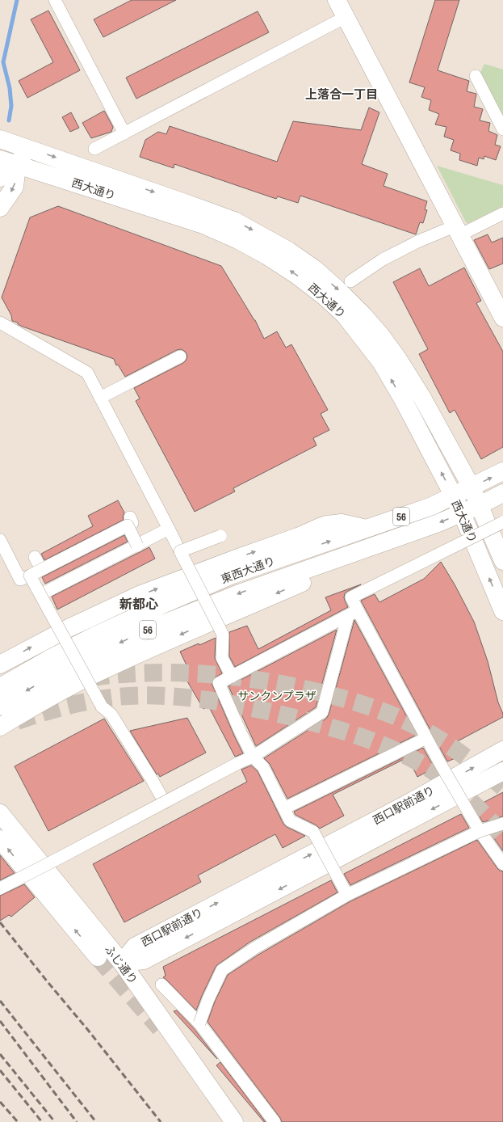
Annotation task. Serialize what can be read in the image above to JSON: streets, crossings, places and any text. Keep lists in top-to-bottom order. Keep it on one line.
{"streets":{"main road":["西大通り","56","東西大通り","西口駅前通り","ふじ通り"]},"crossings":[["西大通り","東西大通り"],["西口駅前通り","ふじ通り"]],"districts":["上落合一丁目","新都心"],"parks":["サンクンプラザ"]}
